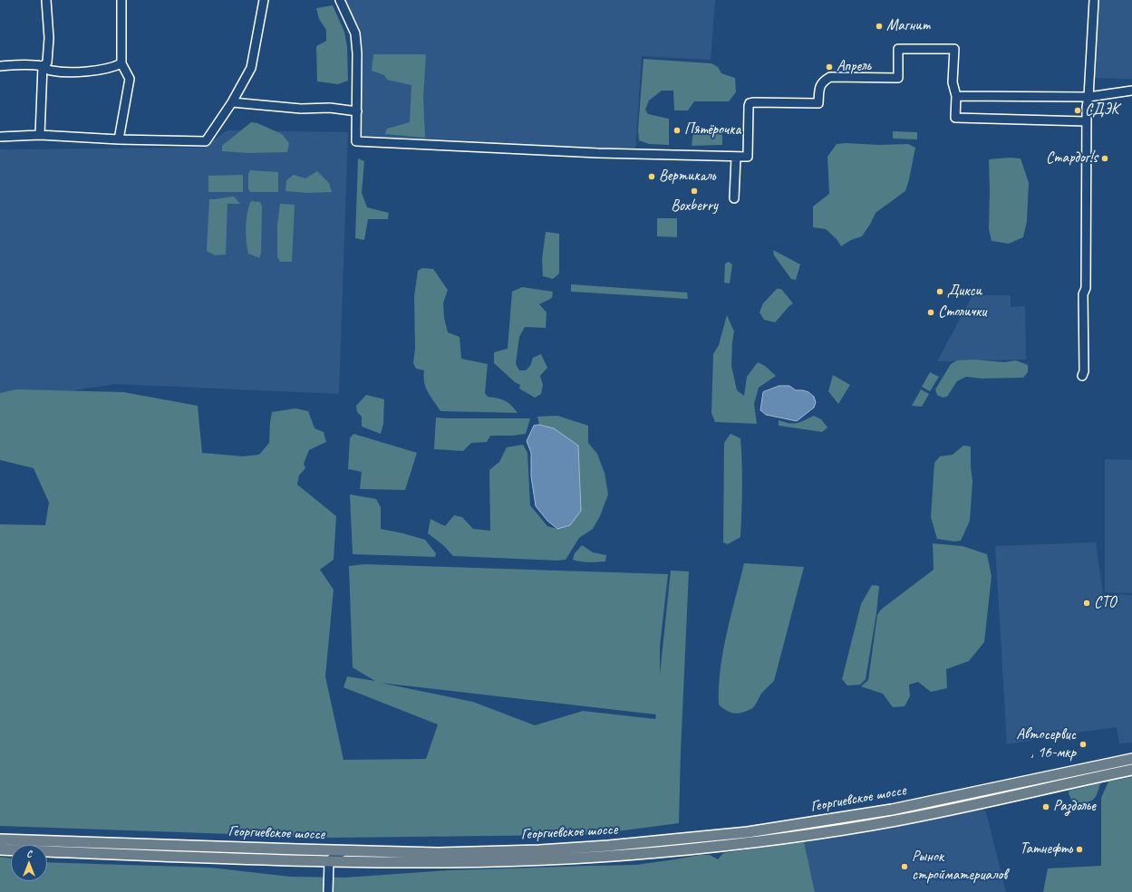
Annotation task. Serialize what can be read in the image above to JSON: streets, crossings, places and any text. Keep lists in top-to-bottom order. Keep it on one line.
{"streets":{"main road":["Георгиевское шоссе"]},"places":["Магнит","Апрель","СДЭК","Пятёрочка","Стардог!s","Вертикаль","Boxberry","Дикси","Столички","СТО","Автосервис , 16-мкр","Раздолье","Татнефть","Рынок стройматериалов"],"north":"top"}
